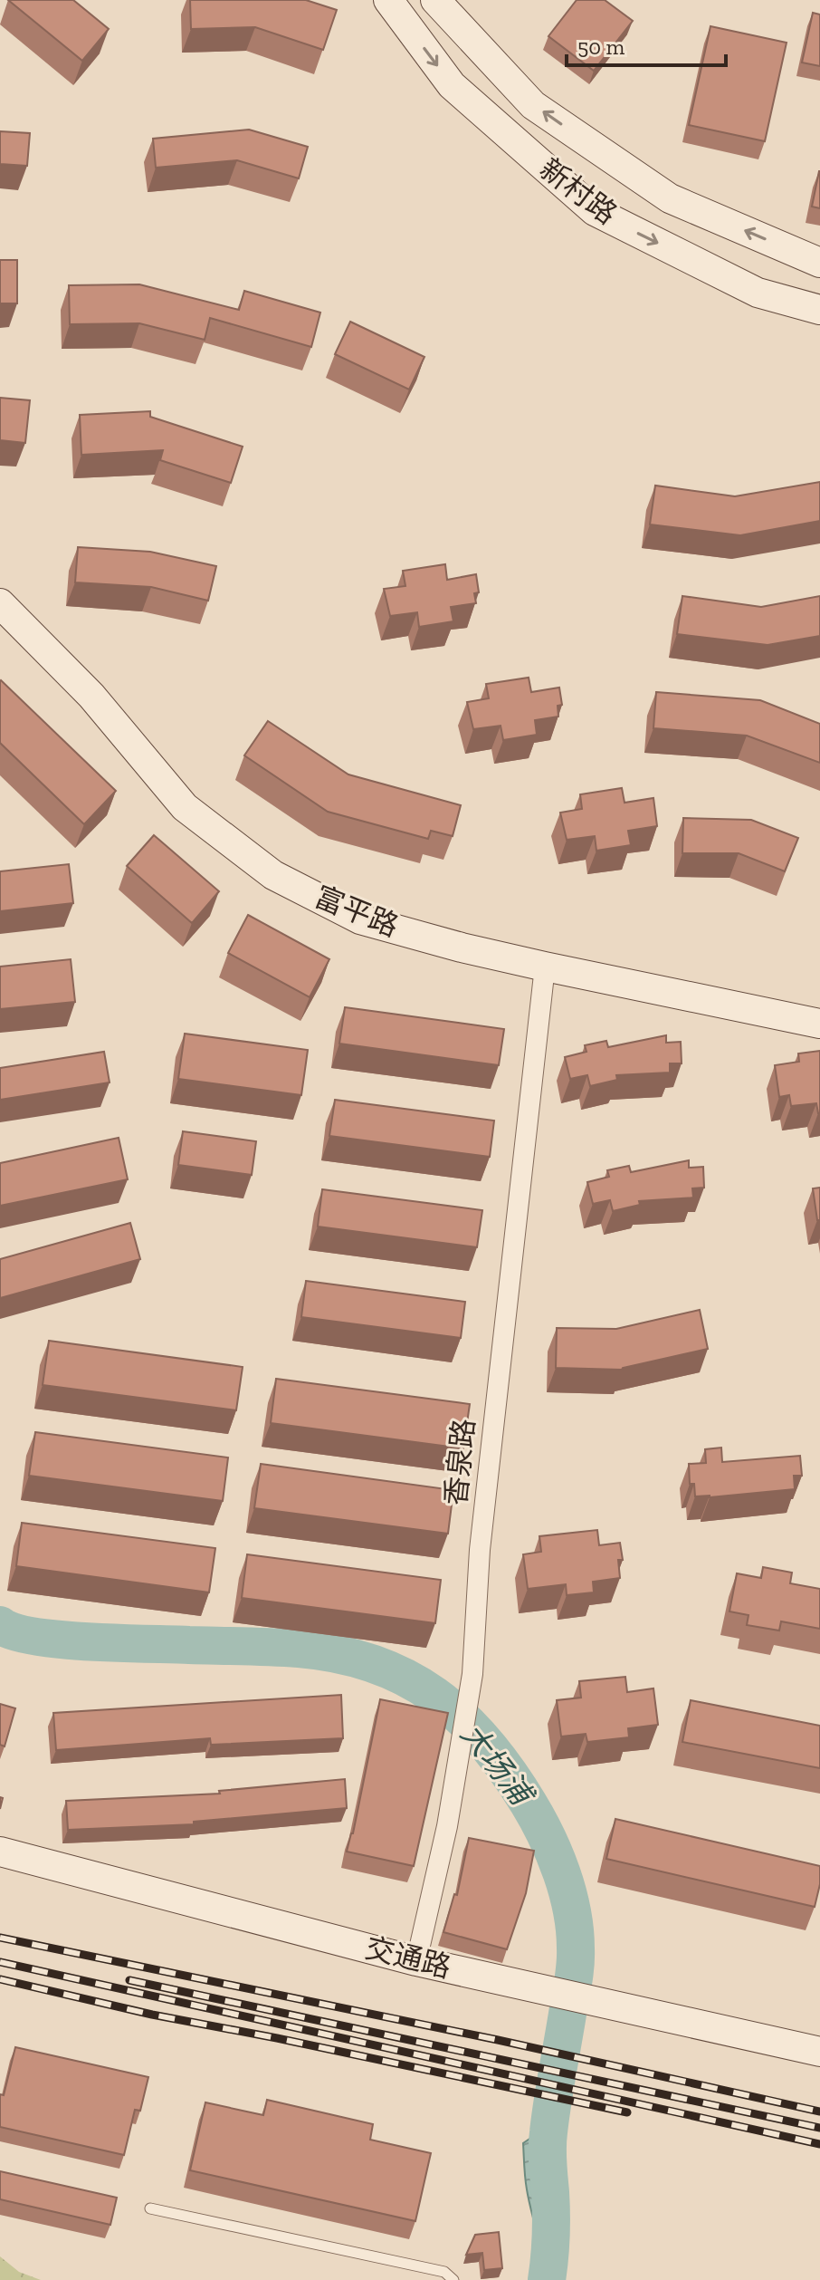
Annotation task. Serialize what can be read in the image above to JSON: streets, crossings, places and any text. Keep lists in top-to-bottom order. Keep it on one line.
{"streets":{"main road":["新村路","富平路","交通路"],"street":["香泉路"]},"crossings":[["富平路","香泉路"],["香泉路","交通路"]],"water":["大场浦"],"scale_bar":"50 m"}
